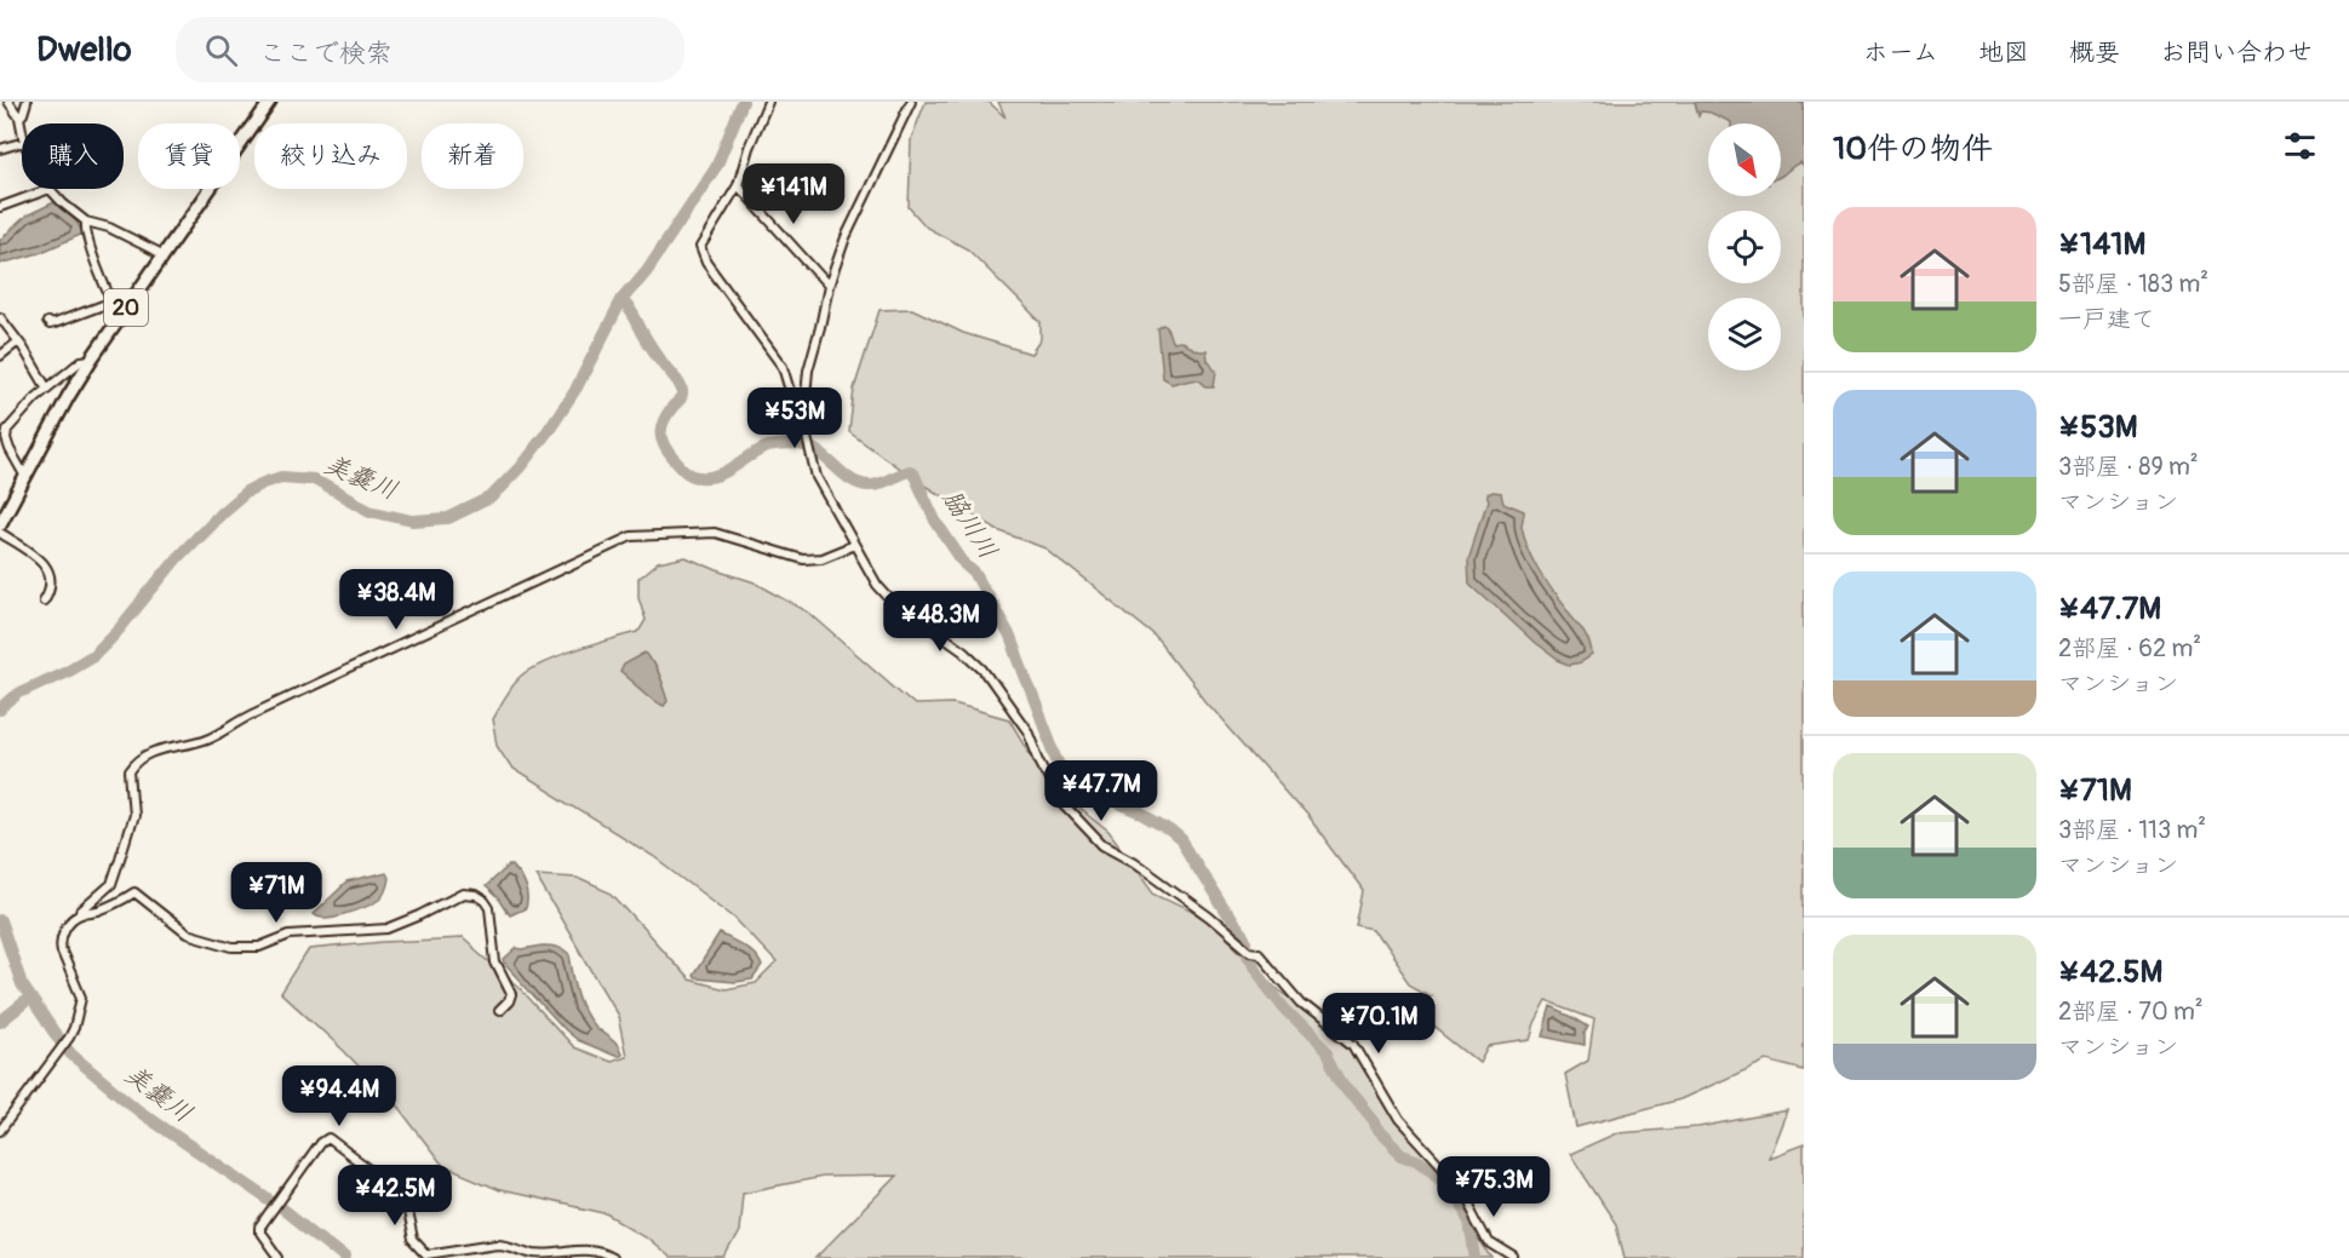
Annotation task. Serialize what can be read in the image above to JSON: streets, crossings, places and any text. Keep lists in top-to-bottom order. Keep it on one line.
{"streets":{"main road":["20"]},"water":["美嚢川","脇川川"],"north":"bottom right","page":{"header":"Dwello","search":"ここで検索","nav":["ホーム","地図","概要","お問い合わせ"],"heading":"10件の物件","chip":["購入","賃貸","絞り込み","新着"],"price":["¥141M","¥53M","¥38.4M","¥48.3M","¥47.7M","¥71M","¥70.1M","¥94.4M","¥75.3M","¥42.5M"],"list":[{"name":"¥141M","note":"5部屋 · 183 m² · 一戸建て"},{"name":"¥53M","note":"3部屋 · 89 m² · マンション"},{"name":"¥47.7M","note":"2部屋 · 62 m² · マンション"},{"name":"¥71M","note":"3部屋 · 113 m² · マンション"},{"name":"¥42.5M","note":"2部屋 · 70 m² · マンション"}]}}
